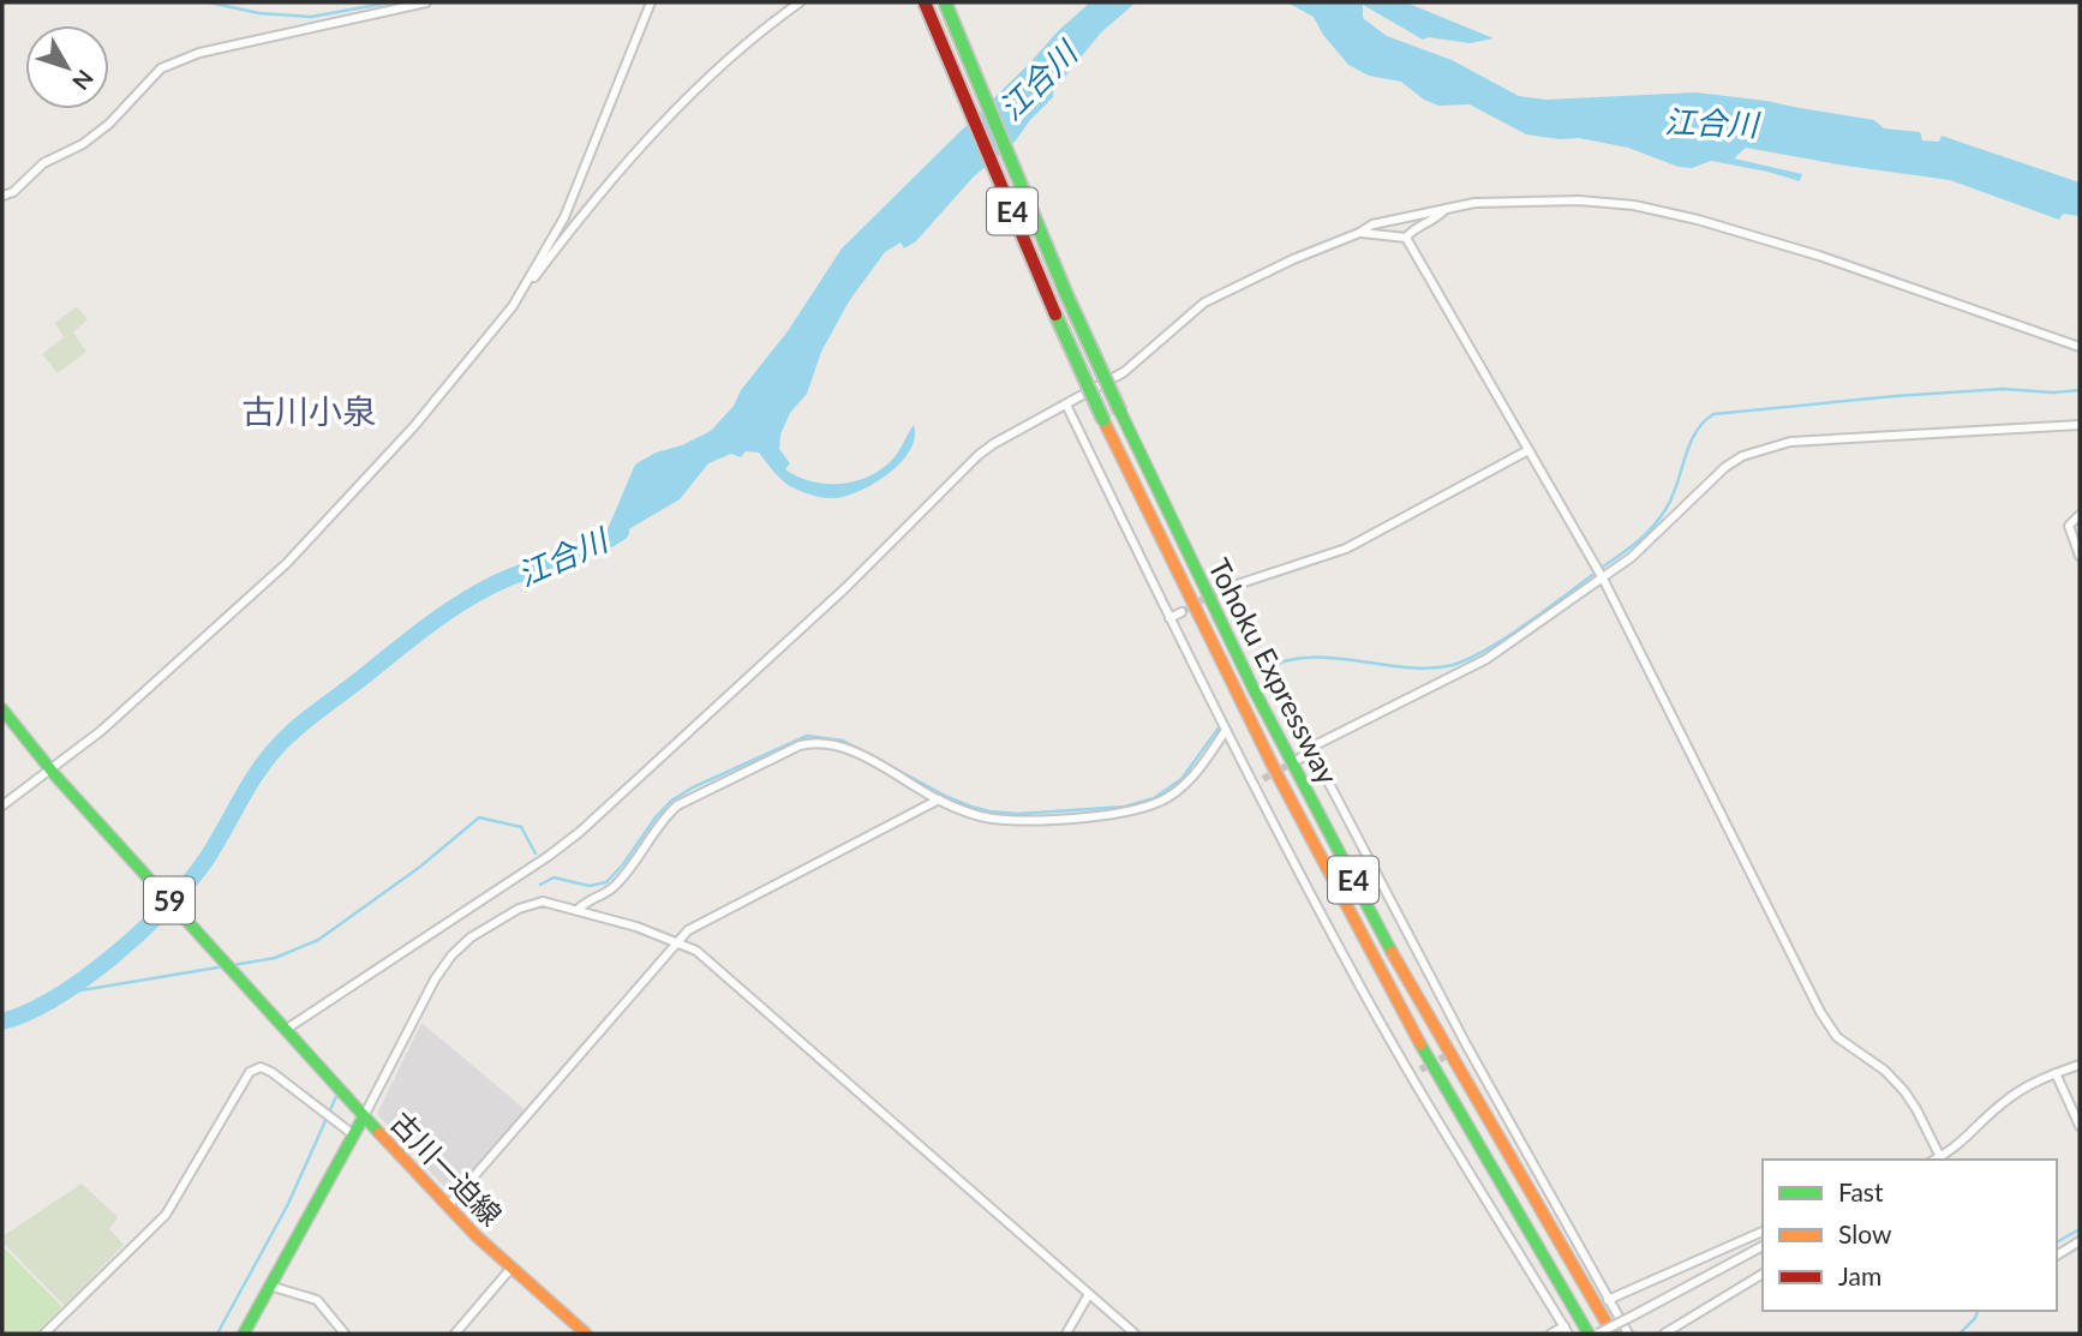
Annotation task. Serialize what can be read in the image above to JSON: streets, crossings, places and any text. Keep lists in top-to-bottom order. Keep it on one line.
{"streets":{"main road":["E4","Tohoku Expressway","59","古川一迫線"]},"crossings":[["59","古川一迫線"]],"districts":["古川小泉"],"water":["江合川"],"legend":["Fast","Slow","Jam"],"north":"bottom right"}
